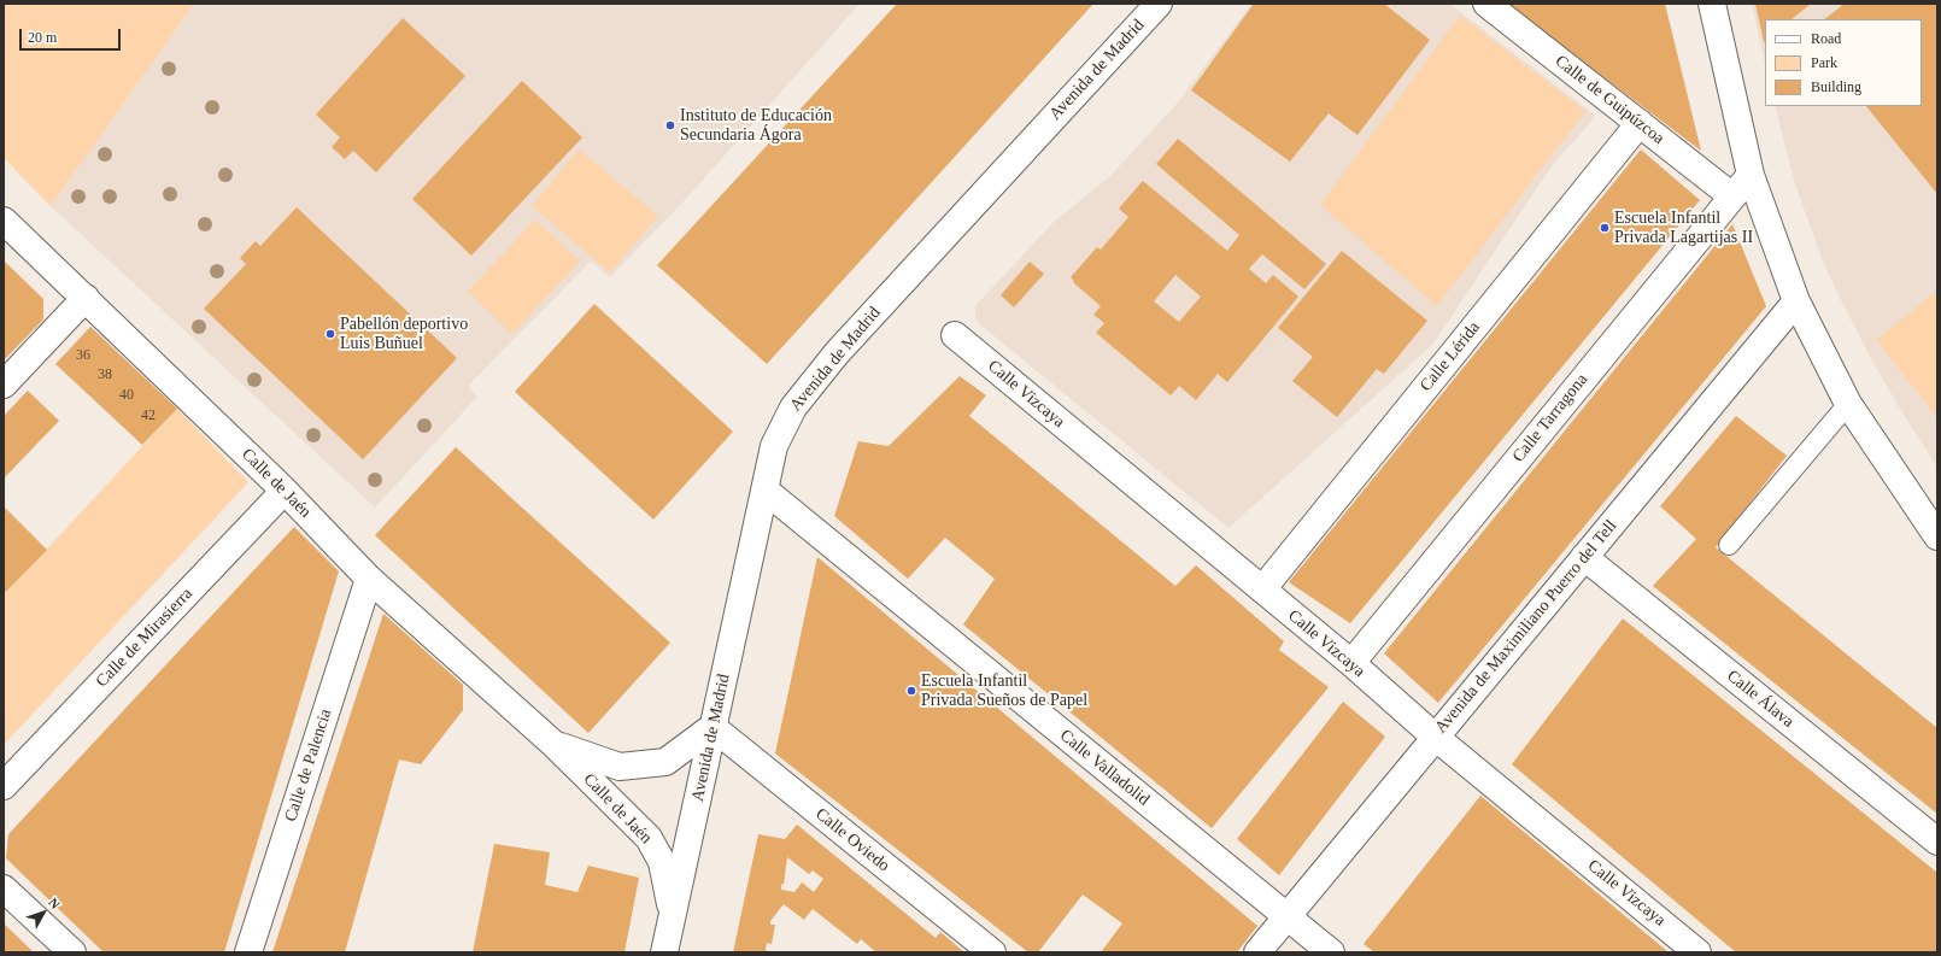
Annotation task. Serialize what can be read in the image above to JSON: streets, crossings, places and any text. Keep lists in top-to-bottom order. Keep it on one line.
{"streets":{"street":["Avenida de Madrid","Calle de Guipúzcoa","Calle Lérida","Calle Vizcaya","Calle Tarragona","Calle de Jaén","Avenida de Maximiliano Puerro del Tell","Calle de Mirasierra","Calle Álava","Calle de Palencia","Calle Valladolid","Calle Oviedo"]},"crossings":[["Avenida de Madrid","Calle de Jaén"],["Avenida de Madrid","Calle Valladolid"],["Avenida de Madrid","Calle Oviedo"],["Calle de Guipúzcoa","Calle Lérida"],["Calle de Guipúzcoa","Calle Tarragona"],["Calle Lérida","Calle Vizcaya"],["Calle Vizcaya","Calle Tarragona"],["Calle Vizcaya","Avenida de Maximiliano Puerro del Tell"],["Calle de Jaén","Calle de Mirasierra"],["Calle de Jaén","Calle de Palencia"],["Calle de Jaén","Calle Oviedo"],["Avenida de Maximiliano Puerro del Tell","Calle Álava"],["Avenida de Maximiliano Puerro del Tell","Calle Valladolid"]],"places":["Instituto de Educación Secundaria Ágora","Escuela Infantil Privada Lagartijas II","Pabellón deportivo Luis Buñuel","Escuela Infantil Privada Sueños de Papel"],"house_numbers":["36","38","40","42"],"legend":["Road","Park","Building"],"scale_bar":"20 m","north":"top right"}
